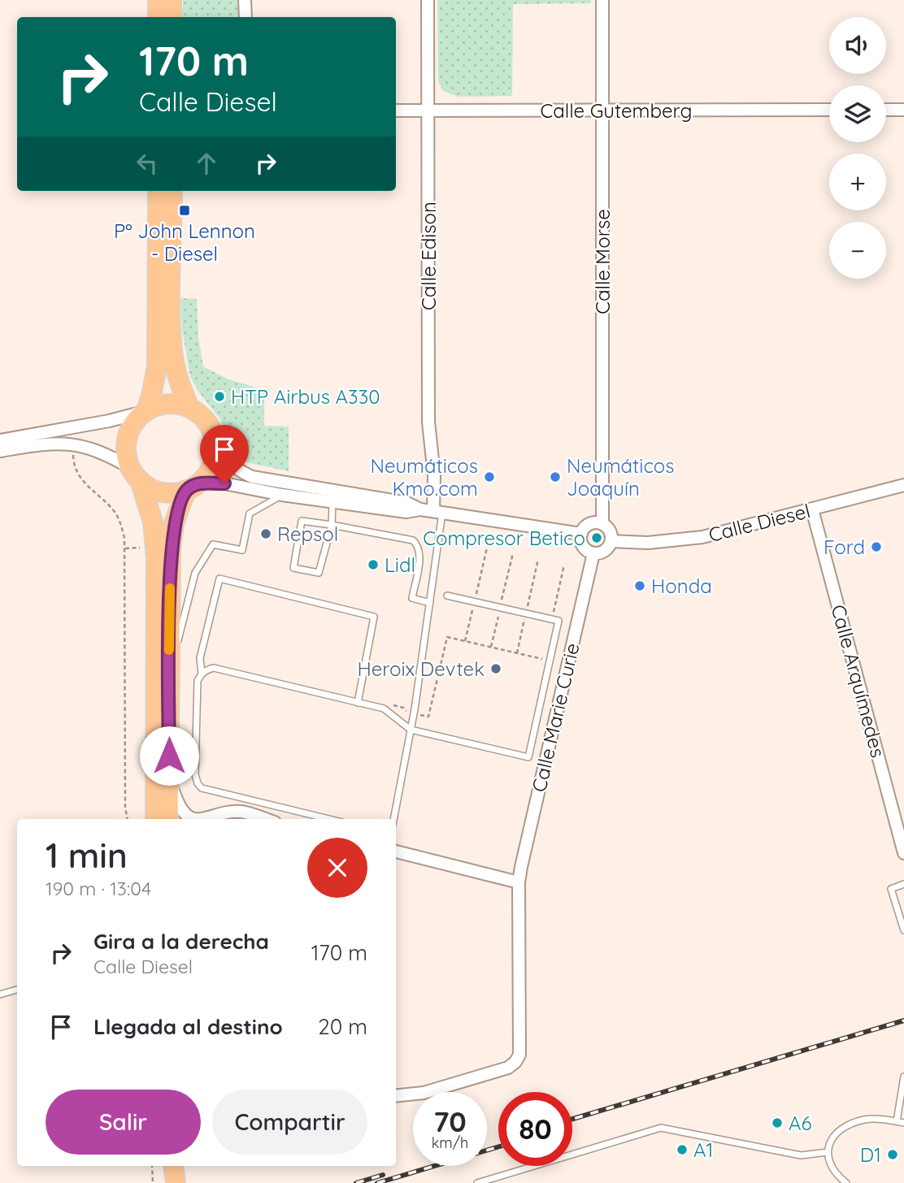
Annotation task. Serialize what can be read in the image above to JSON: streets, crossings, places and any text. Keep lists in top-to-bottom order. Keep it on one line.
{"streets":{"street":["Calle Gutemberg","Calle Edison","Calle Morse","Calle Diesel","Calle Arquímedes","Calle Marie Curie"]},"crossings":[["Calle Gutemberg","Calle Edison"],["Calle Gutemberg","Calle Morse"],["Calle Morse","Calle Diesel"],["Calle Morse","Calle Marie Curie"],["Calle Diesel","Calle Arquímedes"],["Calle Diesel","Calle Marie Curie"]],"places":{"transit":["Pº John Lennon - Diesel"],"other":["HTP Airbus A330","Neumáticos Kmo.com","Neumáticos Joaquín","Repsol","Compresor Betico","Ford","Lidl","Honda","Heroix Devtek","A6","A1","D1"]},"page":{"map_buttons":["+","−"],"turn":["170 m","Calle Diesel"],"heading":["1 min","190 m · 13:04"],"list":[{"name":"Gira a la derecha","note":"Calle Diesel","value":"170 m"},{"name":"Llegada al destino","value":"20 m"}],"buttons":["Salir","Compartir"],"speed":"70 km/h","limit":"80"}}
